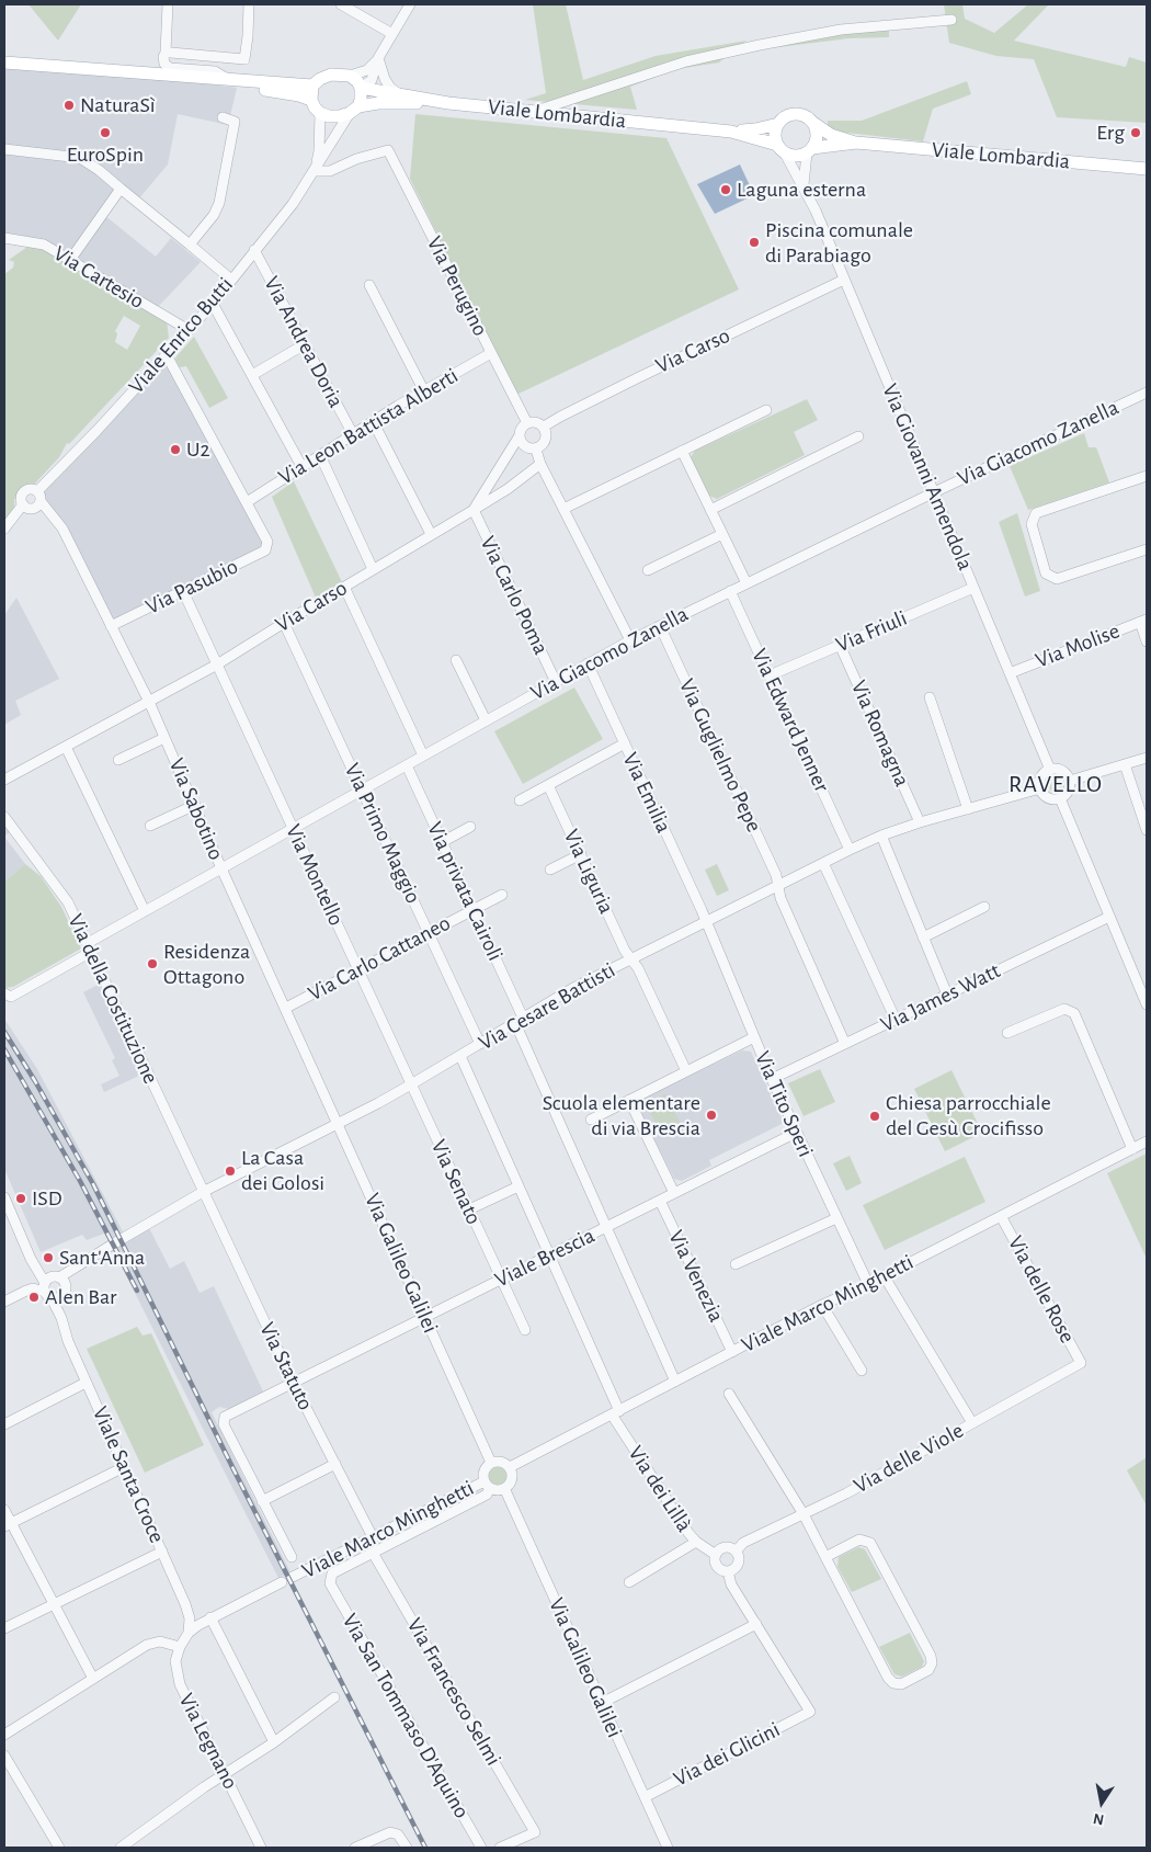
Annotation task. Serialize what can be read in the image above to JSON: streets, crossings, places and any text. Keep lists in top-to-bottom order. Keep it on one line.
{"streets":{"main road":["Viale Lombardia"],"street":["Via Cartesio","Via Perugino","Viale Enrico Butti","Via Andrea Doria","Via Carso","Via Leon Battista Alberti","Via Giacomo Zanella","Via Giovanni Amendola","Via Pasubio","Via Carlo Poma","Via Friuli","Via Molise","Via Edward Jenner","Via Romagna","Via Guglielmo Pepe","Via Emilia","Via Sabotino","Via Primo Maggio","Via Liguria","Via Montello","Via privata Cairoli","Via Carlo Cattaneo","Via James Watt","Via della Costituzione","Via Cesare Battisti","Via Tito Speri","Via Senato","Viale Brescia","Via Galileo Galilei","Via Venezia","Via delle Rose","Viale Marco Minghetti","Via Statuto","Via delle Viole","Viale Santa Croce","Via dei Lillà","Via Francesco Selmi","Via San Tommaso D'Aquino","Via Legnano","Via dei Glicini"]},"crossings":[["Viale Lombardia","Viale Enrico Butti"],["Viale Lombardia","Via Giovanni Amendola"],["Via Cartesio","Viale Enrico Butti"],["Via Perugino","Viale Enrico Butti"],["Via Perugino","Via Carso"],["Via Perugino","Via Leon Battista Alberti"],["Viale Enrico Butti","Via Andrea Doria"],["Viale Enrico Butti","Via Sabotino"],["Via Andrea Doria","Via Leon Battista Alberti"],["Via Carso","Via Giovanni Amendola"],["Via Carso","Via Carlo Poma"],["Via Carso","Via Sabotino"],["Via Carso","Via Primo Maggio"],["Via Carso","Via Montello"],["Via Leon Battista Alberti","Via Pasubio"],["Via Giacomo Zanella","Via Giovanni Amendola"],["Via Giacomo Zanella","Via Carlo Poma"],["Via Giacomo Zanella","Via Edward Jenner"],["Via Giacomo Zanella","Via Guglielmo Pepe"],["Via Giacomo Zanella","Via Emilia"],["Via Giacomo Zanella","Via Sabotino"],["Via Giacomo Zanella","Via Primo Maggio"],["Via Giacomo Zanella","Via Montello"],["Via Giacomo Zanella","Via privata Cairoli"],["Via Giacomo Zanella","Via della Costituzione"],["Via Giovanni Amendola","Via Friuli"],["Via Giovanni Amendola","Via Molise"],["Via Giovanni Amendola","Via Cesare Battisti"],["Via Pasubio","Via Sabotino"],["Via Pasubio","Via Montello"],["Via Friuli","Via Edward Jenner"],["Via Friuli","Via Romagna"],["Via Edward Jenner","Via Cesare Battisti"],["Via Romagna","Via Cesare Battisti"],["Via Guglielmo Pepe","Via James Watt"],["Via Guglielmo Pepe","Via Cesare Battisti"],["Via Emilia","Via Cesare Battisti"],["Via Emilia","Via Tito Speri"],["Via Sabotino","Via Carlo Cattaneo"],["Via Sabotino","Via Cesare Battisti"],["Via Sabotino","Via Galileo Galilei"],["Via Primo Maggio","Via Carlo Cattaneo"],["Via Primo Maggio","Via Cesare Battisti"],["Via Liguria","Via Cesare Battisti"],["Via Montello","Via Carlo Cattaneo"],["Via Montello","Via Cesare Battisti"],["Via Montello","Via Senato"],["Via privata Cairoli","Via Carlo Cattaneo"],["Via privata Cairoli","Via Cesare Battisti"],["Via privata Cairoli","Viale Brescia"],["Via privata Cairoli","Viale Marco Minghetti"],["Via James Watt","Via Tito Speri"],["Via della Costituzione","Via Cesare Battisti"],["Via della Costituzione","Via Statuto"],["Via Cesare Battisti","Via Tito Speri"],["Via Cesare Battisti","Via Senato"],["Via Cesare Battisti","Via Galileo Galilei"],["Via Cesare Battisti","Via Statuto"],["Via Cesare Battisti","Viale Santa Croce"],["Via Cesare Battisti","Via dei Lillà"],["Via Tito Speri","Viale Brescia"],["Via Tito Speri","Viale Marco Minghetti"],["Via Senato","Viale Brescia"],["Viale Brescia","Via Galileo Galilei"],["Viale Brescia","Via Venezia"],["Viale Brescia","Via Statuto"],["Viale Brescia","Via dei Lillà"],["Via Galileo Galilei","Viale Marco Minghetti"],["Via Galileo Galilei","Via dei Glicini"],["Via Venezia","Viale Marco Minghetti"],["Via delle Rose","Viale Marco Minghetti"],["Via delle Rose","Via delle Viole"],["Viale Marco Minghetti","Via Statuto"],["Viale Marco Minghetti","Viale Santa Croce"],["Viale Marco Minghetti","Via dei Lillà"],["Viale Marco Minghetti","Via Legnano"],["Via delle Viole","Via dei Lillà"],["Viale Santa Croce","Via Legnano"],["Via Francesco Selmi","Via San Tommaso D'Aquino"]],"districts":["RAVELLO"],"places":["NaturaSì","EuroSpin","Erg","Laguna esterna","Piscina comunale di Parabiago","U2","Residenza Ottagono","Scuola elementare di via Brescia","Chiesa parrocchiale del Gesù Crocifisso","La Casa dei Golosi","ISD","Sant'Anna","Alen Bar"],"north":"bottom"}
